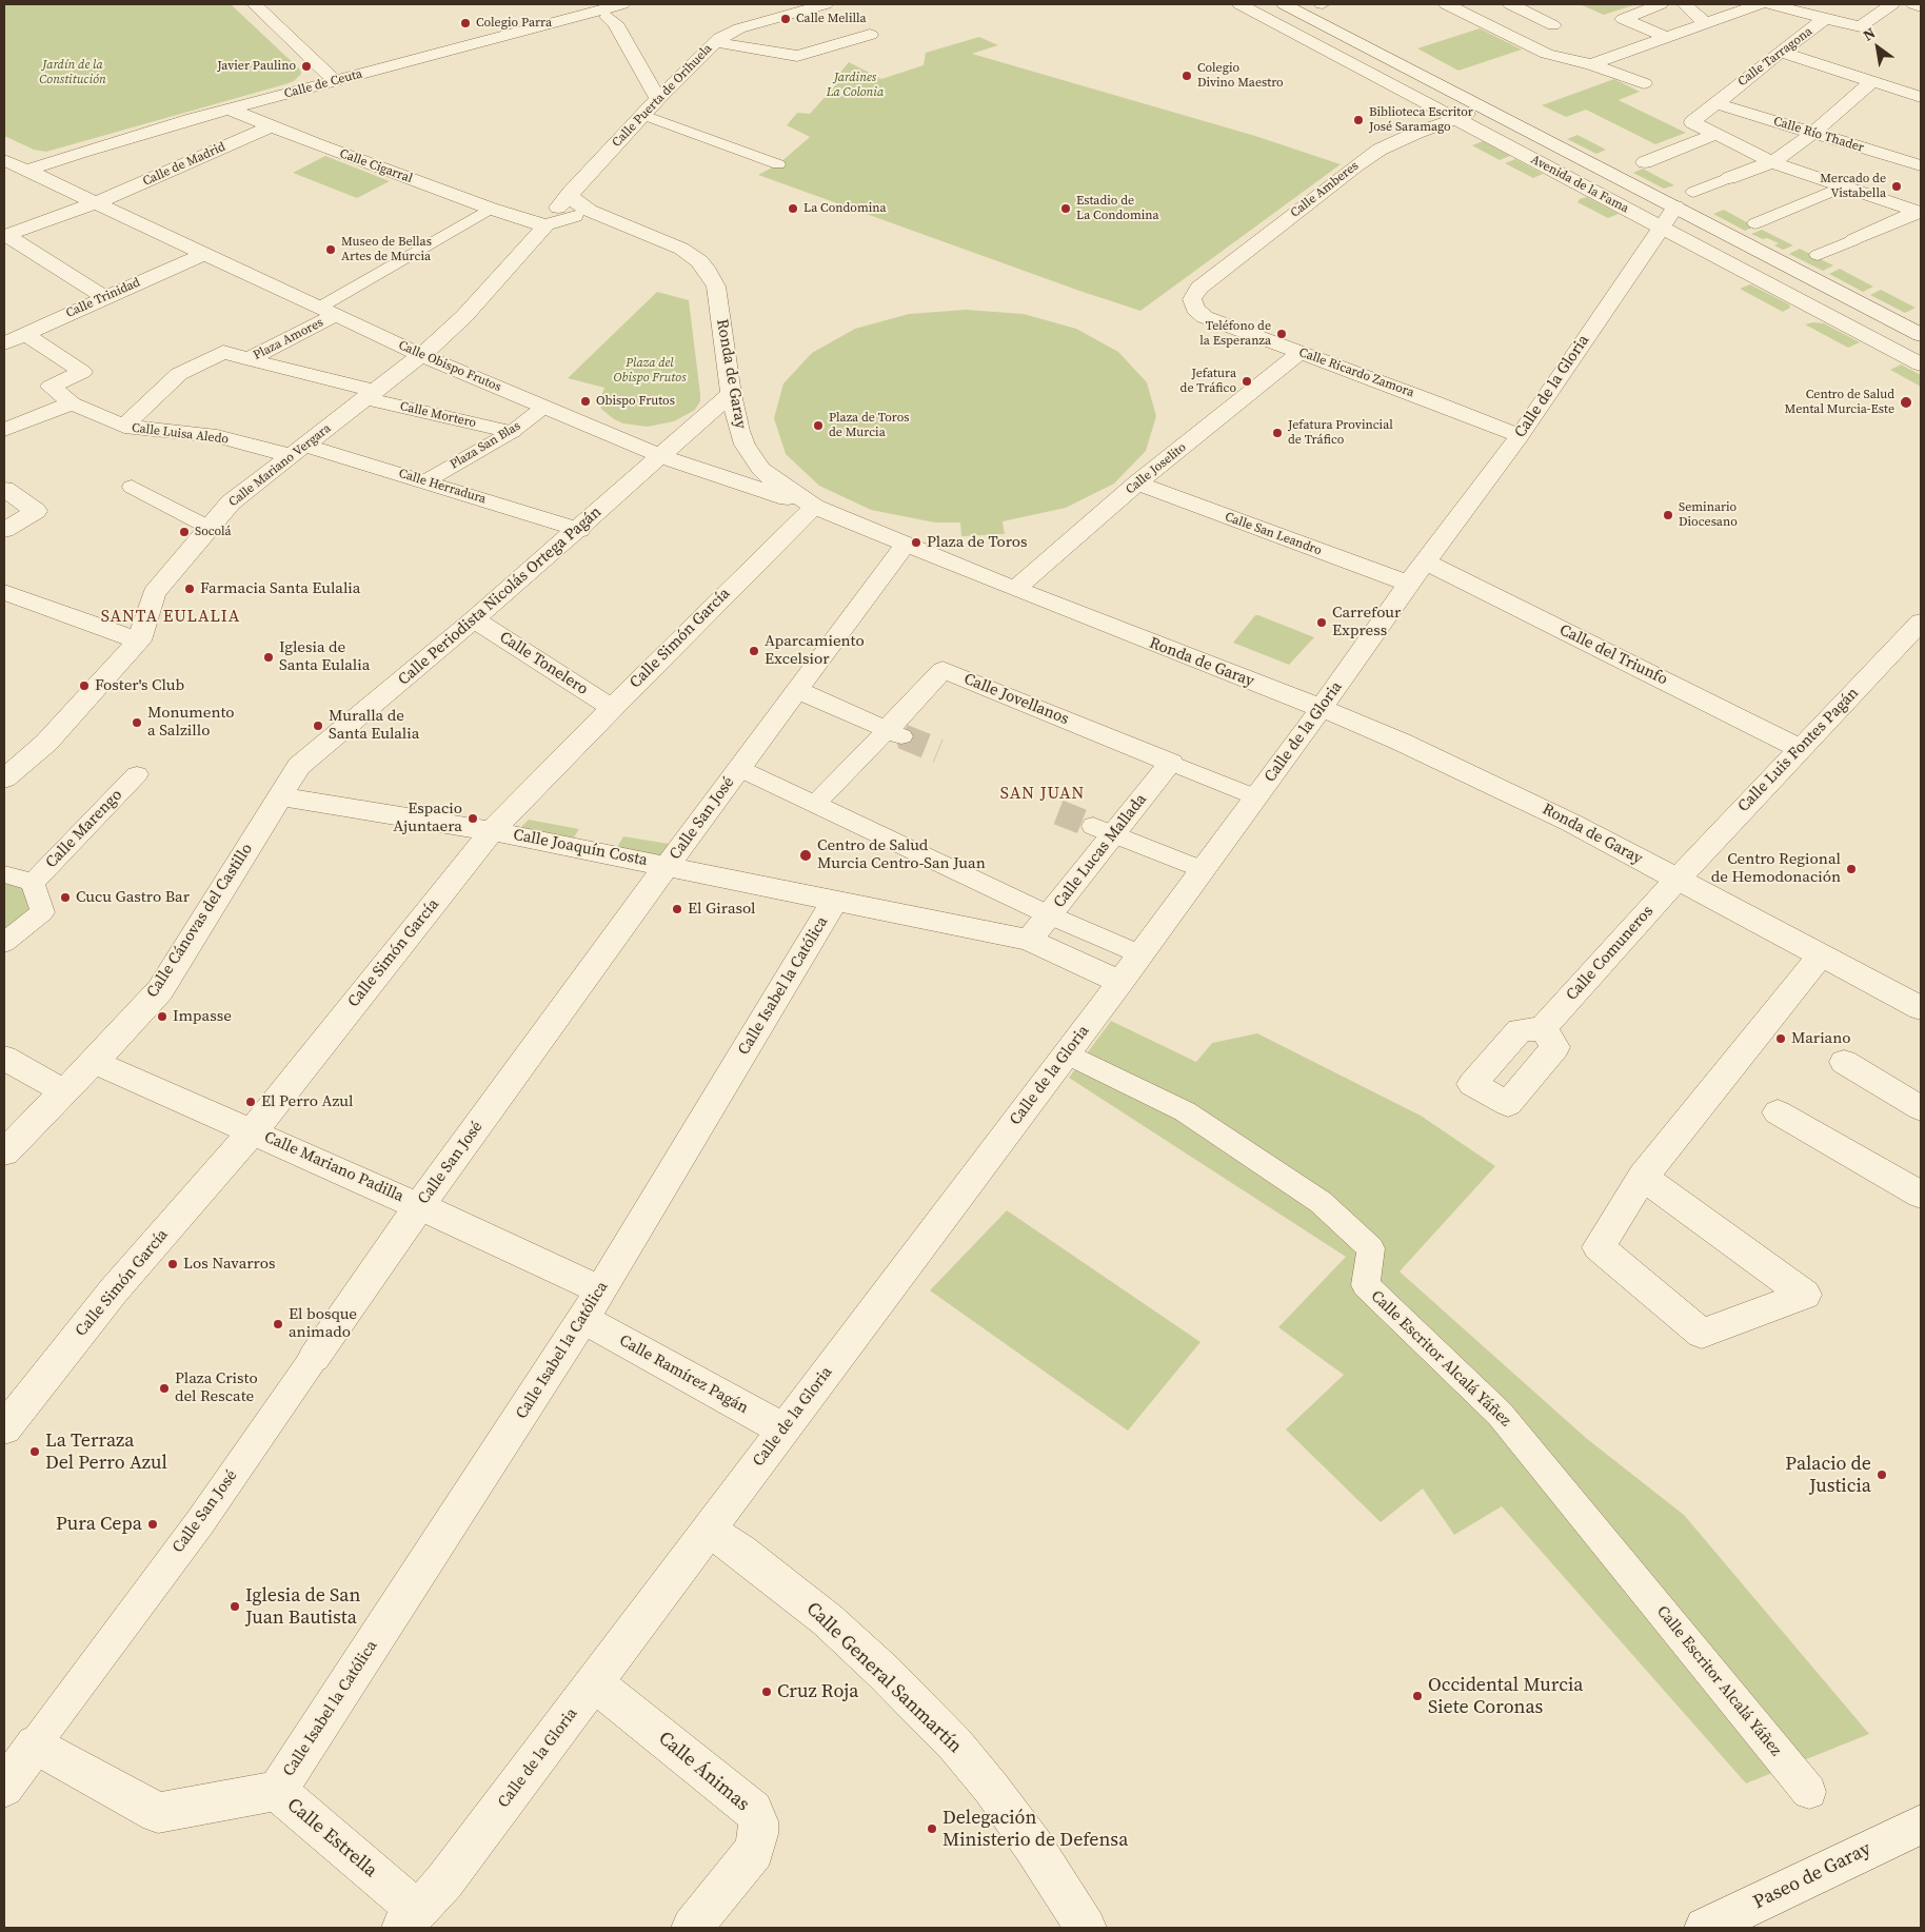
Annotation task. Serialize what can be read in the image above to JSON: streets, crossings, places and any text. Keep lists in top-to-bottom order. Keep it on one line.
{"streets":{"street":["Calle Tarragona","Calle de Ceuta","Calle Puerta de Orihuela","Calle Río Thader","Calle de Madrid","Calle Cigarral","Avenida de la Fama","Calle Amberes","Calle Trinidad","Plaza Amores","Calle Obispo Frutos","Calle Ricardo Zamora","Ronda de Garay","Calle de la Gloria","Calle Mortero","Calle Luisa Aledo","Plaza San Blas","Calle Mariano Vergara","Calle Joselito","Calle Herradura","Calle San Leandro","Calle Periodista Nicolás Ortega Pagán","Calle Simón García","Calle del Triunfo","Calle Tonelero","Calle Jovellanos","Calle Luis Fontes Pagán","Calle San José","Calle Marengo","Calle Joaquín Costa","Calle Lucas Mallada","Calle Cánovas del Castillo","Calle Comuneros","Calle Isabel la Católica","Calle Mariano Padilla","Calle Escritor Alcalá Yáñez","Calle Ramírez Pagán","Calle General Sanmartín","Calle Ánimas","Calle Estrella","Paseo de Garay"]},"crossings":[["Calle Tarragona","Calle Río Thader"],["Calle de Ceuta","Calle Cigarral"],["Calle de Ceuta","Calle Obispo Frutos"],["Calle Puerta de Orihuela","Calle Cigarral"],["Calle Puerta de Orihuela","Ronda de Garay"],["Calle Puerta de Orihuela","Calle Mariano Vergara"],["Calle de Madrid","Calle Cigarral"],["Calle de Madrid","Calle Obispo Frutos"],["Calle Cigarral","Ronda de Garay"],["Calle Cigarral","Calle Mariano Vergara"],["Avenida de la Fama","Calle Amberes"],["Avenida de la Fama","Calle de la Gloria"],["Calle Amberes","Calle Ricardo Zamora"],["Calle Trinidad","Calle Obispo Frutos"],["Calle Trinidad","Calle Luisa Aledo"],["Plaza Amores","Calle Obispo Frutos"],["Plaza Amores","Calle Mortero"],["Plaza Amores","Calle Mariano Vergara"],["Calle Obispo Frutos","Ronda de Garay"],["Calle Obispo Frutos","Plaza San Blas"],["Calle Obispo Frutos","Calle Mariano Vergara"],["Calle Obispo Frutos","Calle Periodista Nicolás Ortega Pagán"],["Calle Obispo Frutos","Calle Simón García"],["Calle Ricardo Zamora","Calle de la Gloria"],["Calle Ricardo Zamora","Calle Joselito"],["Ronda de Garay","Calle de la Gloria"],["Ronda de Garay","Calle Mariano Vergara"],["Ronda de Garay","Calle Joselito"],["Ronda de Garay","Calle Periodista Nicolás Ortega Pagán"],["Ronda de Garay","Calle Simón García"],["Ronda de Garay","Calle Luis Fontes Pagán"],["Ronda de Garay","Calle San José"],["Ronda de Garay","Calle Comuneros"],["Calle de la Gloria","Calle San Leandro"],["Calle de la Gloria","Calle del Triunfo"],["Calle de la Gloria","Calle Jovellanos"],["Calle de la Gloria","Calle Joaquín Costa"],["Calle de la Gloria","Calle Escritor Alcalá Yáñez"],["Calle de la Gloria","Calle Ramírez Pagán"],["Calle de la Gloria","Calle General Sanmartín"],["Calle de la Gloria","Calle Ánimas"],["Calle de la Gloria","Calle Estrella"],["Calle Mortero","Plaza San Blas"],["Calle Mortero","Calle Mariano Vergara"],["Calle Luisa Aledo","Calle Mariano Vergara"],["Calle Luisa Aledo","Calle Herradura"],["Plaza San Blas","Calle Herradura"],["Calle Mariano Vergara","Calle Herradura"],["Calle Joselito","Calle San Leandro"],["Calle Herradura","Calle Periodista Nicolás Ortega Pagán"],["Calle Periodista Nicolás Ortega Pagán","Calle Tonelero"],["Calle Periodista Nicolás Ortega Pagán","Calle Joaquín Costa"],["Calle Periodista Nicolás Ortega Pagán","Calle Cánovas del Castillo"],["Calle Simón García","Calle Tonelero"],["Calle Simón García","Calle Joaquín Costa"],["Calle Simón García","Calle Mariano Padilla"],["Calle del Triunfo","Calle Luis Fontes Pagán"],["Calle Jovellanos","Calle Lucas Mallada"],["Calle Luis Fontes Pagán","Calle Comuneros"],["Calle San José","Calle Joaquín Costa"],["Calle San José","Calle Mariano Padilla"],["Calle San José","Calle Estrella"],["Calle Joaquín Costa","Calle Lucas Mallada"],["Calle Joaquín Costa","Calle Cánovas del Castillo"],["Calle Joaquín Costa","Calle Isabel la Católica"],["Calle Cánovas del Castillo","Calle Mariano Padilla"],["Calle Isabel la Católica","Calle Mariano Padilla"],["Calle Isabel la Católica","Calle Ramírez Pagán"],["Calle Isabel la Católica","Calle Estrella"]],"districts":["SANTA EULALIA","SAN JUAN"],"parks":["Jardín de la Constitución","Jardines La Colonia","Plaza del Obispo Frutos"],"places":["Calle Melilla","Colegio Parra","Javier Paulino","Colegio Divino Maestro","Biblioteca Escritor José Saramago","Mercado de Vistabella","La Condomina","Estadio de La Condomina","Museo de Bellas Artes de Murcia","Teléfono de la Esperanza","Jefatura de Tráfico","Obispo Frutos","Centro de Salud Mental Murcia-Este","Plaza de Toros de Murcia","Jefatura Provincial de Tráfico","Seminario Diocesano","Socolá","Plaza de Toros","Farmacia Santa Eulalia","Carrefour Express","Aparcamiento Excelsior","Iglesia de Santa Eulalia","Foster's Club","Monumento a Salzillo","Muralla de Santa Eulalia","Espacio Ajuntaera","Centro de Salud Murcia Centro-San Juan","Centro Regional de Hemodonación","Cucu Gastro Bar","El Girasol","Impasse","Mariano","El Perro Azul","Los Navarros","El bosque animado","Plaza Cristo del Rescate","La Terraza Del Perro Azul","Palacio de Justicia","Pura Cepa","Iglesia de San Juan Bautista","Cruz Roja","Occidental Murcia Siete Coronas","Delegación Ministerio de Defensa"],"north":"top left"}
